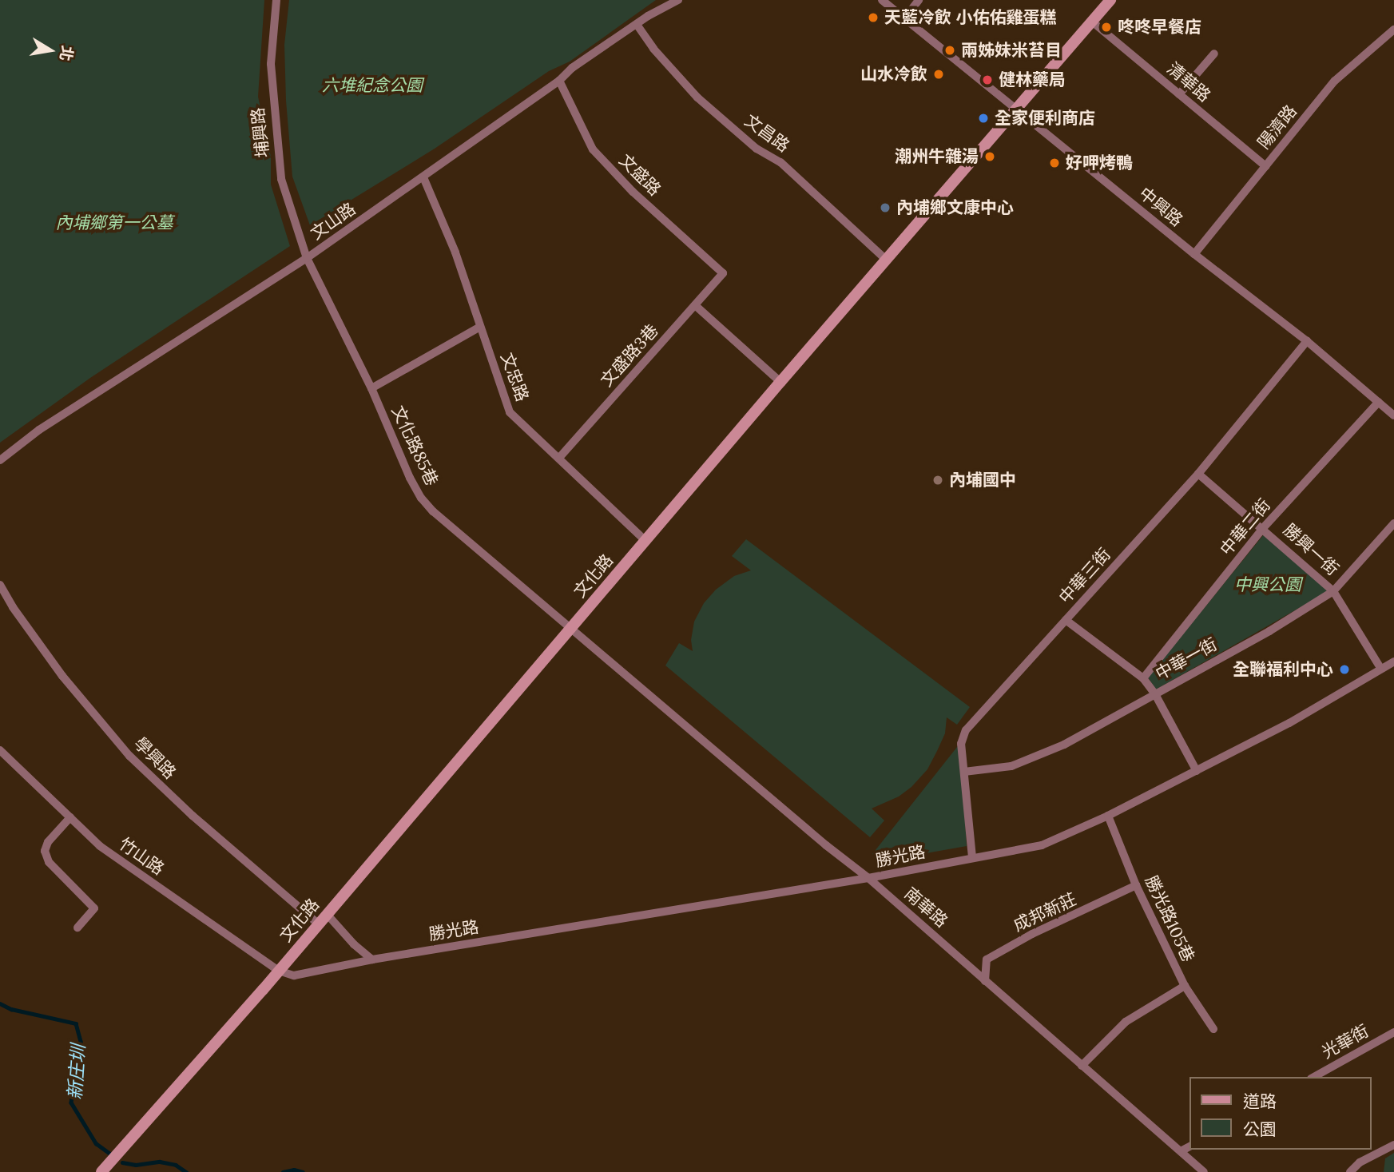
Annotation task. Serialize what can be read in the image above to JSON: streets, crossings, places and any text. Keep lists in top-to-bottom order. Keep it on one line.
{"streets":{"street":["清華路","陽濟路","埔興路","文昌路","文盛路","中興路","文山路","文盛路3巷","文忠路","文化路85巷","中華二街","勝興一街","文化路","中華三街","中華一街","學興路","竹山路","勝光路","南華路","成邦新莊","勝光路105巷","光華街"]},"crossings":[["清華路","陽濟路"],["清華路","文化路"],["陽濟路","中興路"],["埔興路","文山路"],["埔興路","文化路85巷"],["文昌路","文山路"],["文昌路","文化路"],["文盛路","文山路"],["文盛路","文盛路3巷"],["中興路","中華二街"],["中興路","文化路"],["中興路","中華三街"],["文山路","文忠路"],["文山路","文化路85巷"],["文盛路3巷","文忠路"],["文忠路","文化路"],["文化路85巷","文化路"],["文化路85巷","南華路"],["中華二街","勝興一街"],["勝興一街","中華三街"],["勝興一街","中華一街"],["勝興一街","勝光路"],["文化路","學興路"],["文化路","竹山路"],["文化路","勝光路"],["文化路","南華路"],["中華三街","中華一街"],["中華三街","勝光路"],["竹山路","勝光路"],["勝光路","南華路"],["勝光路","勝光路105巷"],["南華路","成邦新莊"],["成邦新莊","勝光路105巷"]],"water":["新庄圳"],"parks":["六堆紀念公園","內埔鄉第一公墓","中興公園"],"places":["天藍冷飲 小佑佑雞蛋糕","咚咚早餐店","兩姊妹米苔目","山水冷飲","健林藥局","全家便利商店","潮州牛雜湯","好呷烤鴨","內埔鄉文康中心","內埔國中","全聯福利中心"],"legend":["道路","公園"],"north":"right"}
